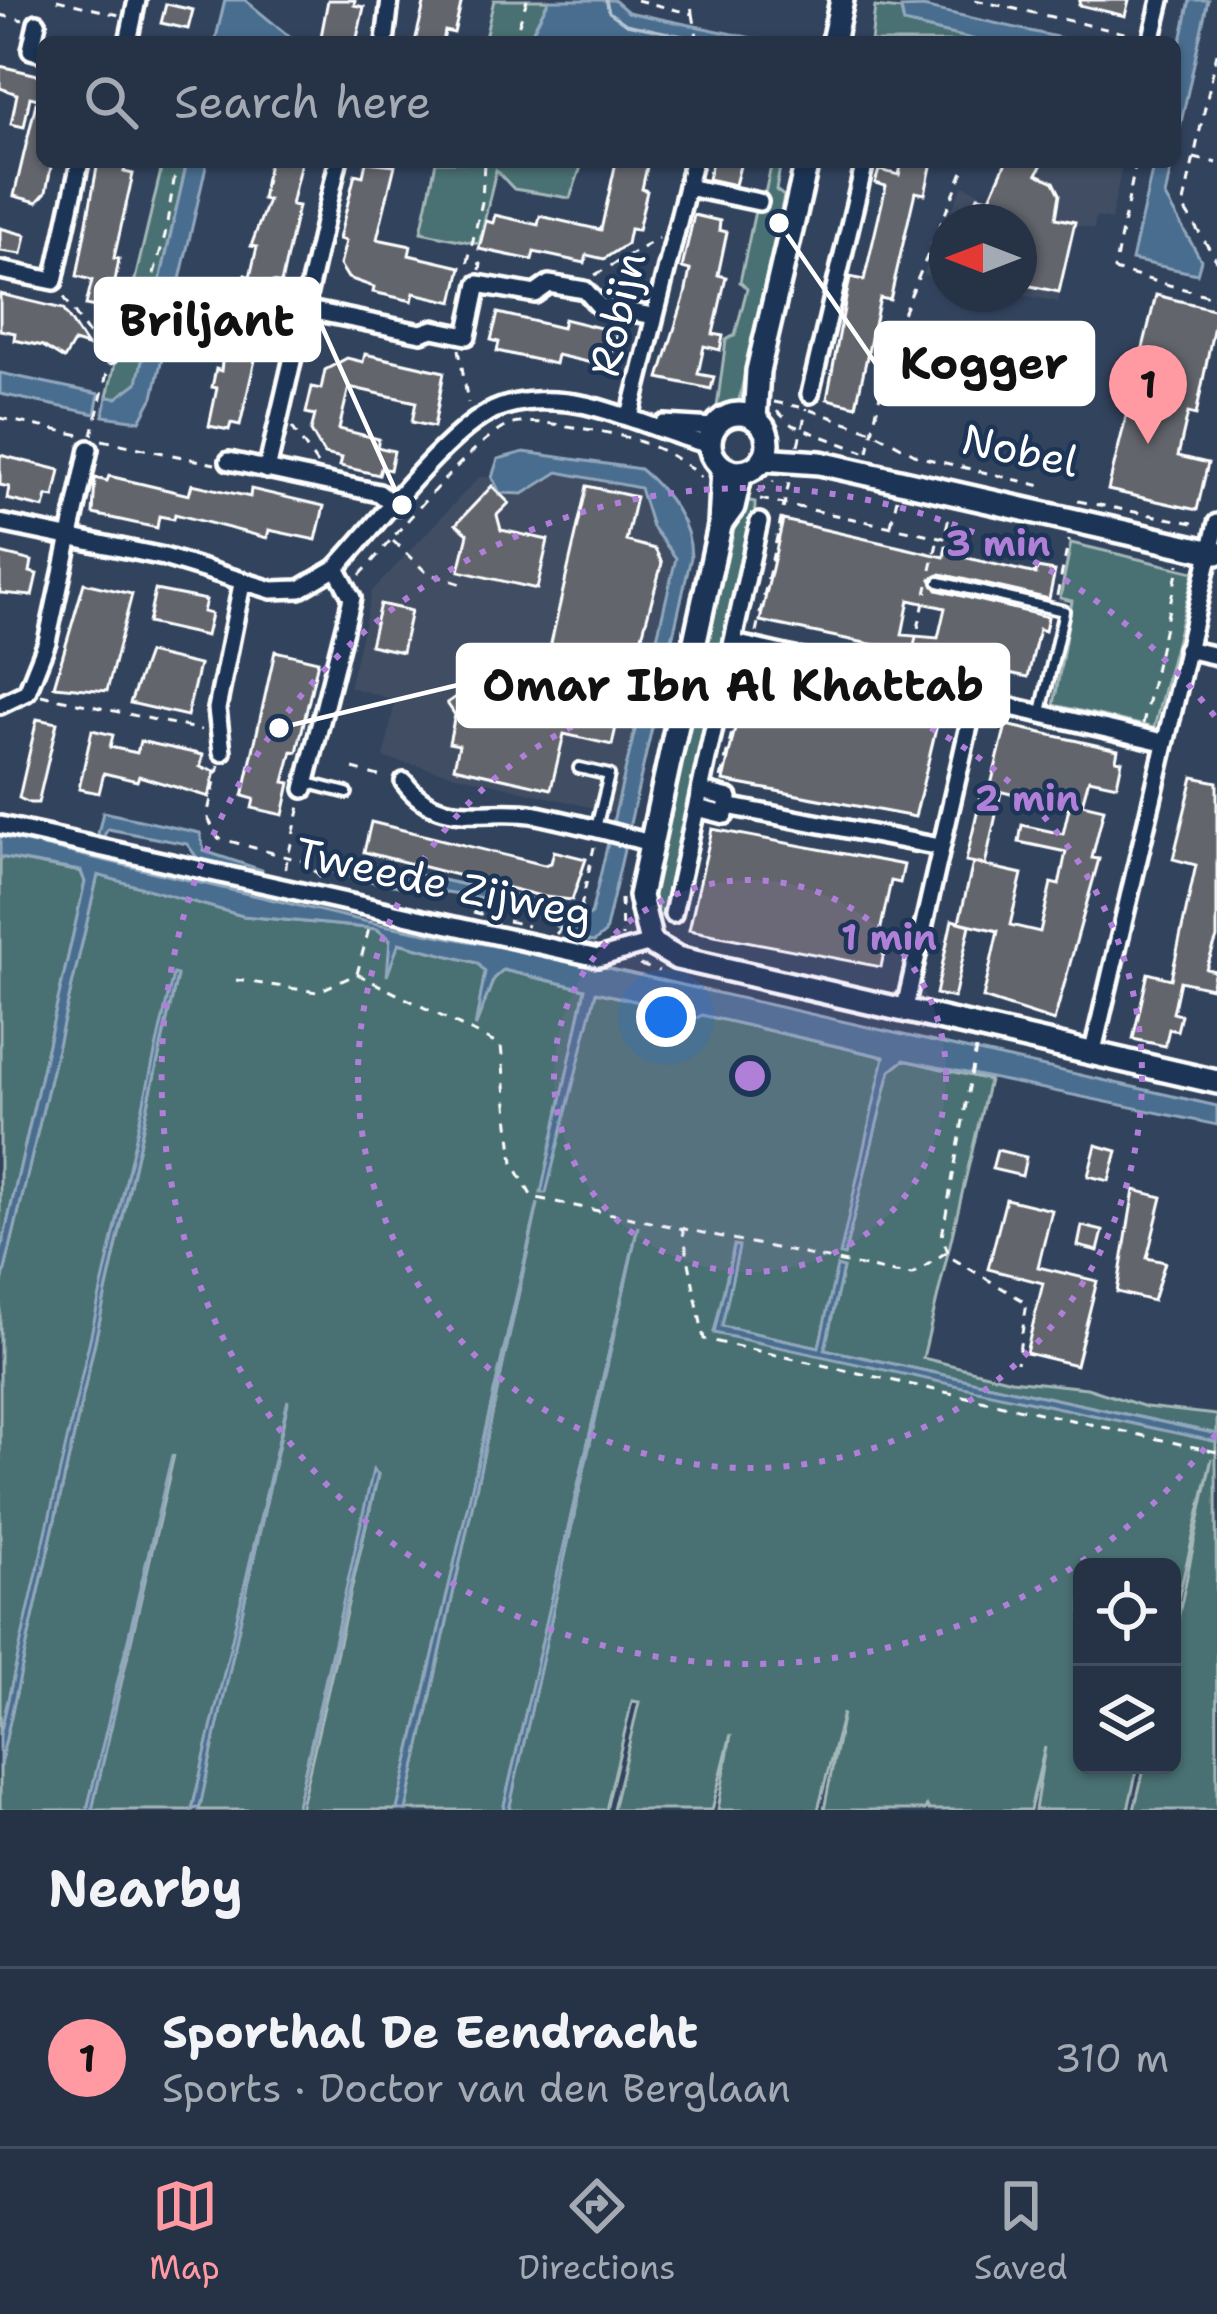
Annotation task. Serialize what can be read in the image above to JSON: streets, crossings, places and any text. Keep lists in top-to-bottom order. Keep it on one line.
{"streets":{"street":["Robijn","Tweede Zijweg"],"path":["Nobel"]},"places":["Kogger","Briljant","Omar Ibn Al Khattab"],"north":"left","page":{"search":"Search here","pins":"1","heading":"Nearby","list":[{"mark":"1","name":"Sporthal De Eendracht","note":"Sports · Doctor van den Berglaan","value":"310 m"}],"nav":["Map","Directions","Saved"]},"rings":["3 min","2 min","1 min"]}
